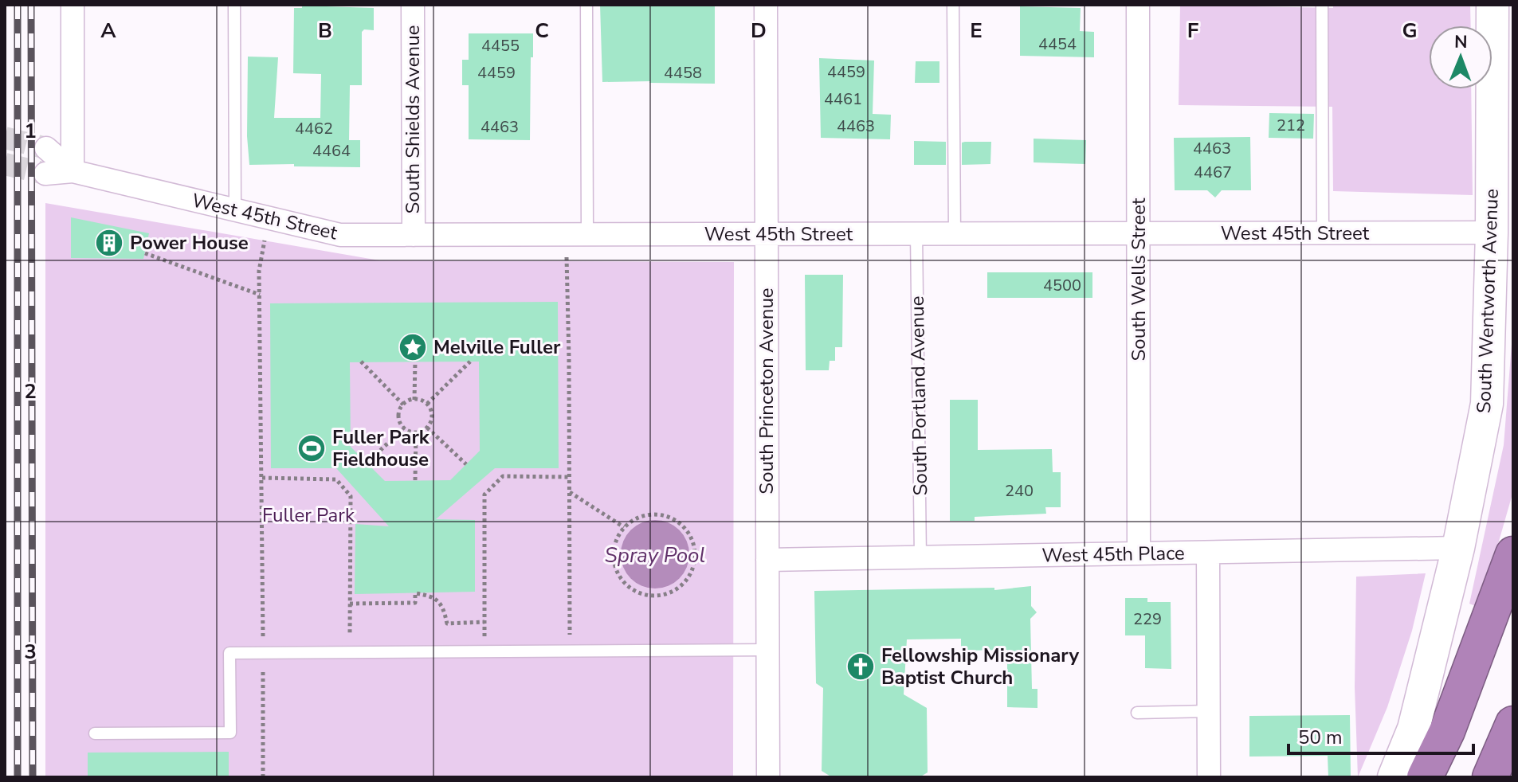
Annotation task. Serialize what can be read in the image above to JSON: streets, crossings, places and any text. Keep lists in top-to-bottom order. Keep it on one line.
{"streets":{"main road":["South Wentworth Avenue"],"street":["South Shields Avenue","West 45th Street","South Wells Street","South Princeton Avenue","West 45th Place"],"lane":["South Portland Avenue"]},"crossings":[["South Shields Avenue","West 45th Street"],["West 45th Street","South Wells Street"],["West 45th Street","South Wentworth Avenue"],["West 45th Street","South Princeton Avenue"],["West 45th Street","South Portland Avenue"],["South Wells Street","West 45th Place"],["South Wentworth Avenue","West 45th Place"],["South Princeton Avenue","West 45th Place"],["South Portland Avenue","West 45th Place"]],"water":["Spray Pool"],"parks":["Fuller Park"],"places":{"building":["Power House"],"place":["Melville Fuller"],"sports":["Fuller Park Fieldhouse"],"church":["Fellowship Missionary Baptist Church"]},"house_numbers":["4454","4455","4459","4459","4458","4461","212","4463","4463","4462","4463","4464","4467","4500","240","229"],"scale_bar":"50 m","north":"top","grid":{"columns":["A","B","C","D","E","F","G"],"rows":["1","2","3"]}}
